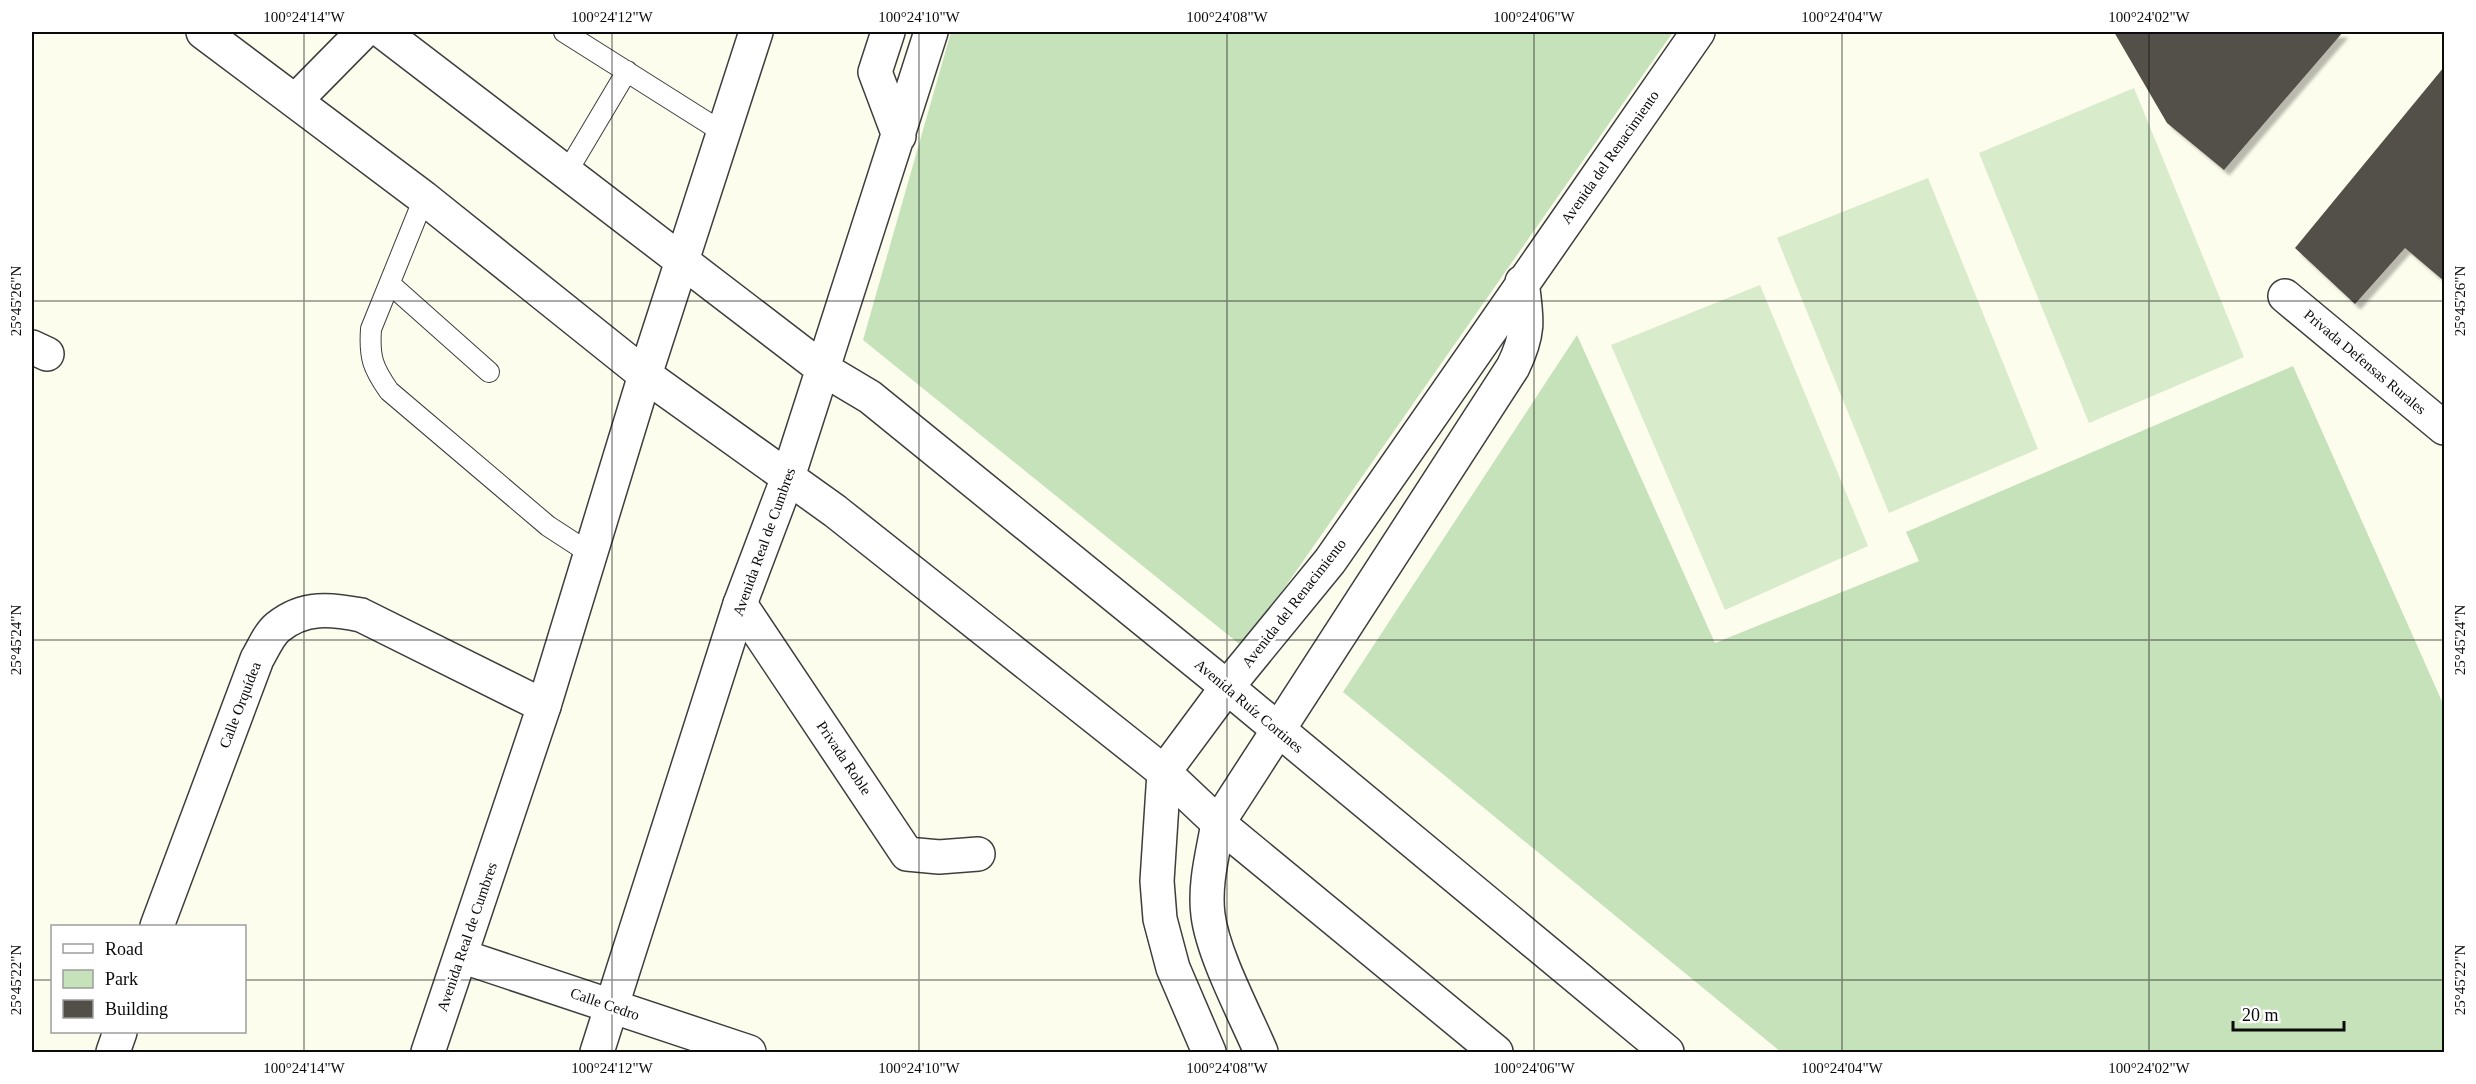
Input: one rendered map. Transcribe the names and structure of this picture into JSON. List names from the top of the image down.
{
  "streets": {
    "street": [
      "Avenida del Renacimiento",
      "Privada Defensas Rurales",
      "Avenida Real de Cumbres",
      "Calle Orquídea",
      "Avenida Ruíz Cortines",
      "Privada Roble",
      "Calle Cedro"
    ]
  },
  "crossings": [
    ["Avenida del Renacimiento", "Avenida Ruíz Cortines"],
    ["Avenida Real de Cumbres", "Calle Orquídea"],
    ["Avenida Real de Cumbres", "Avenida Ruíz Cortines"],
    ["Avenida Real de Cumbres", "Privada Roble"],
    ["Avenida Real de Cumbres", "Calle Cedro"]
  ],
  "legend": ["Road", "Park", "Building"],
  "scale_bar": "20 m",
  "coordinates": [
    "100°24'14\"W",
    "100°24'12\"W",
    "100°24'10\"W",
    "100°24'08\"W",
    "100°24'06\"W",
    "100°24'04\"W",
    "100°24'02\"W",
    "25°45'26\"N",
    "25°45'24\"N",
    "25°45'22\"N"
  ]
}
